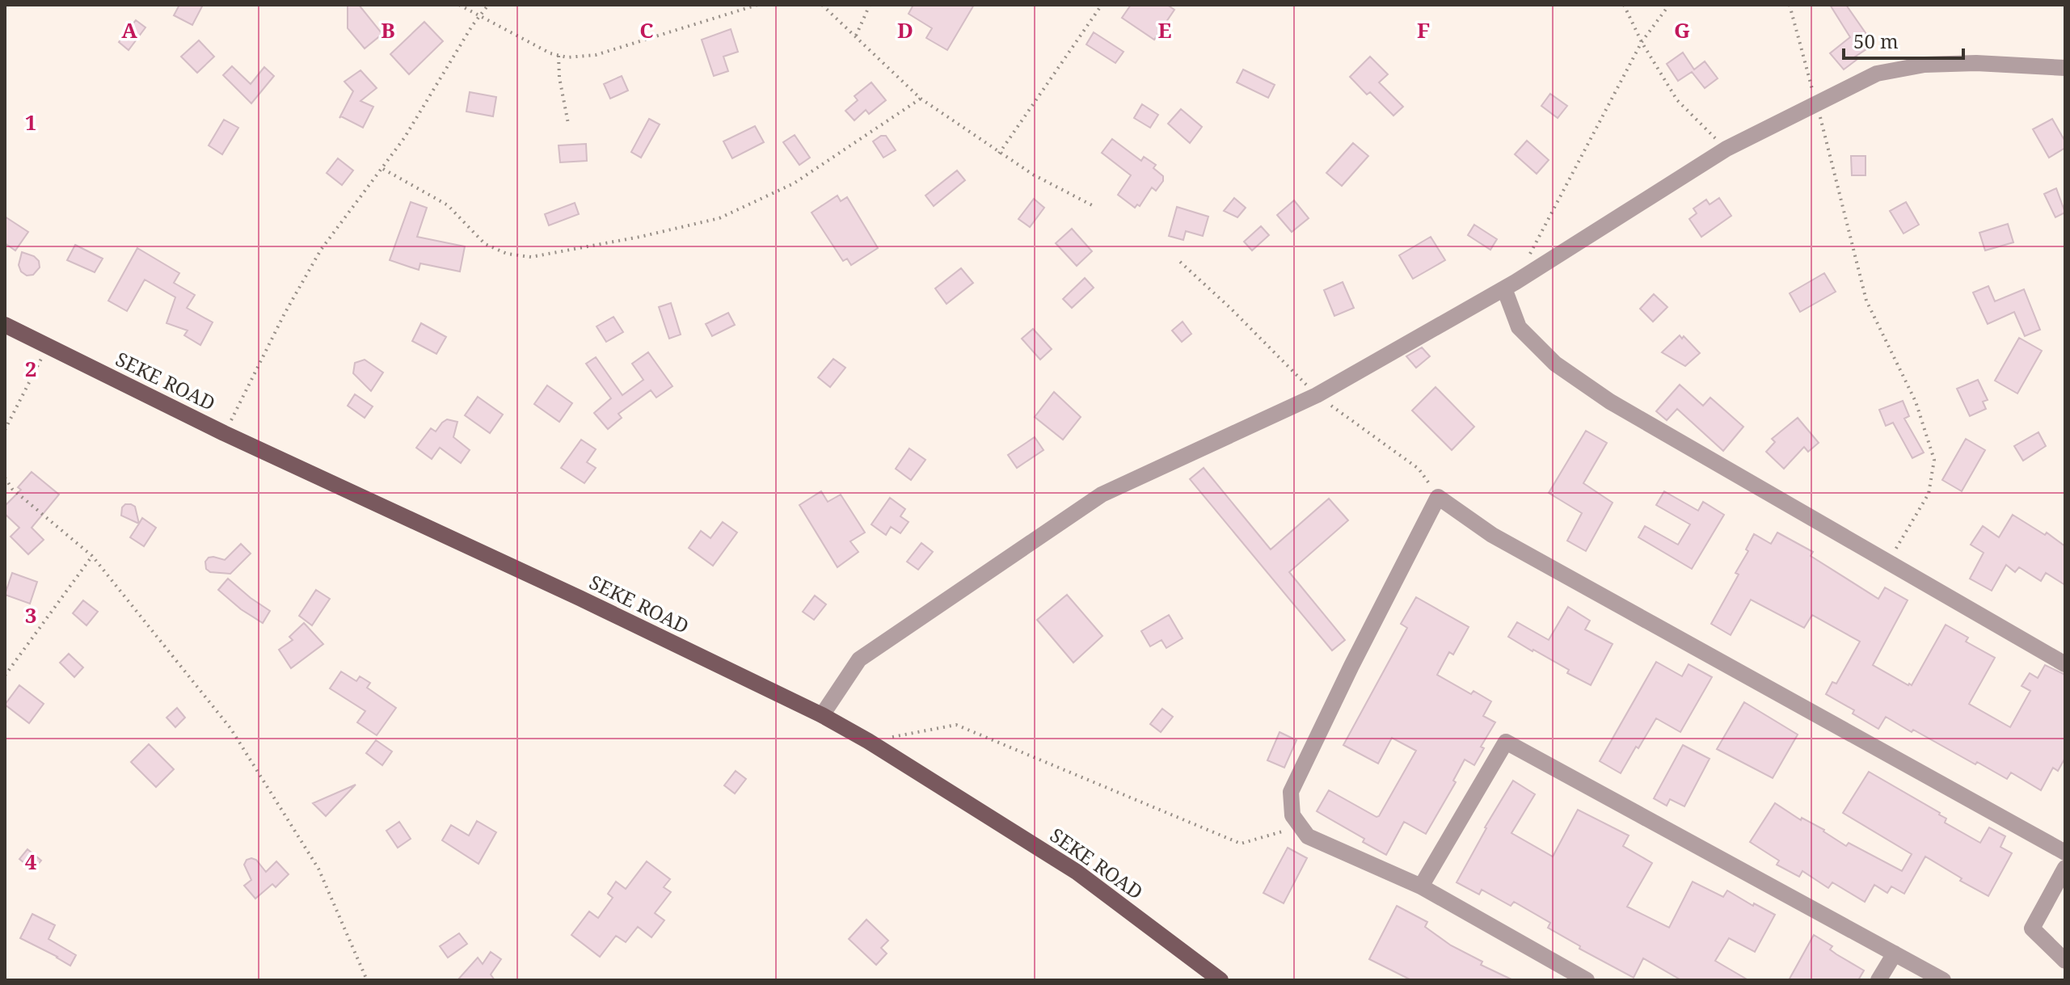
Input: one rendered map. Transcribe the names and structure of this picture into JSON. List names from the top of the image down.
{
  "streets": {
    "main road": ["SEKE ROAD"]
  },
  "scale_bar": "50 m",
  "grid": {
    "columns": [
      "A",
      "B",
      "C",
      "D",
      "E",
      "F",
      "G"
    ],
    "rows": [
      "1",
      "2",
      "3",
      "4"
    ]
  }
}
